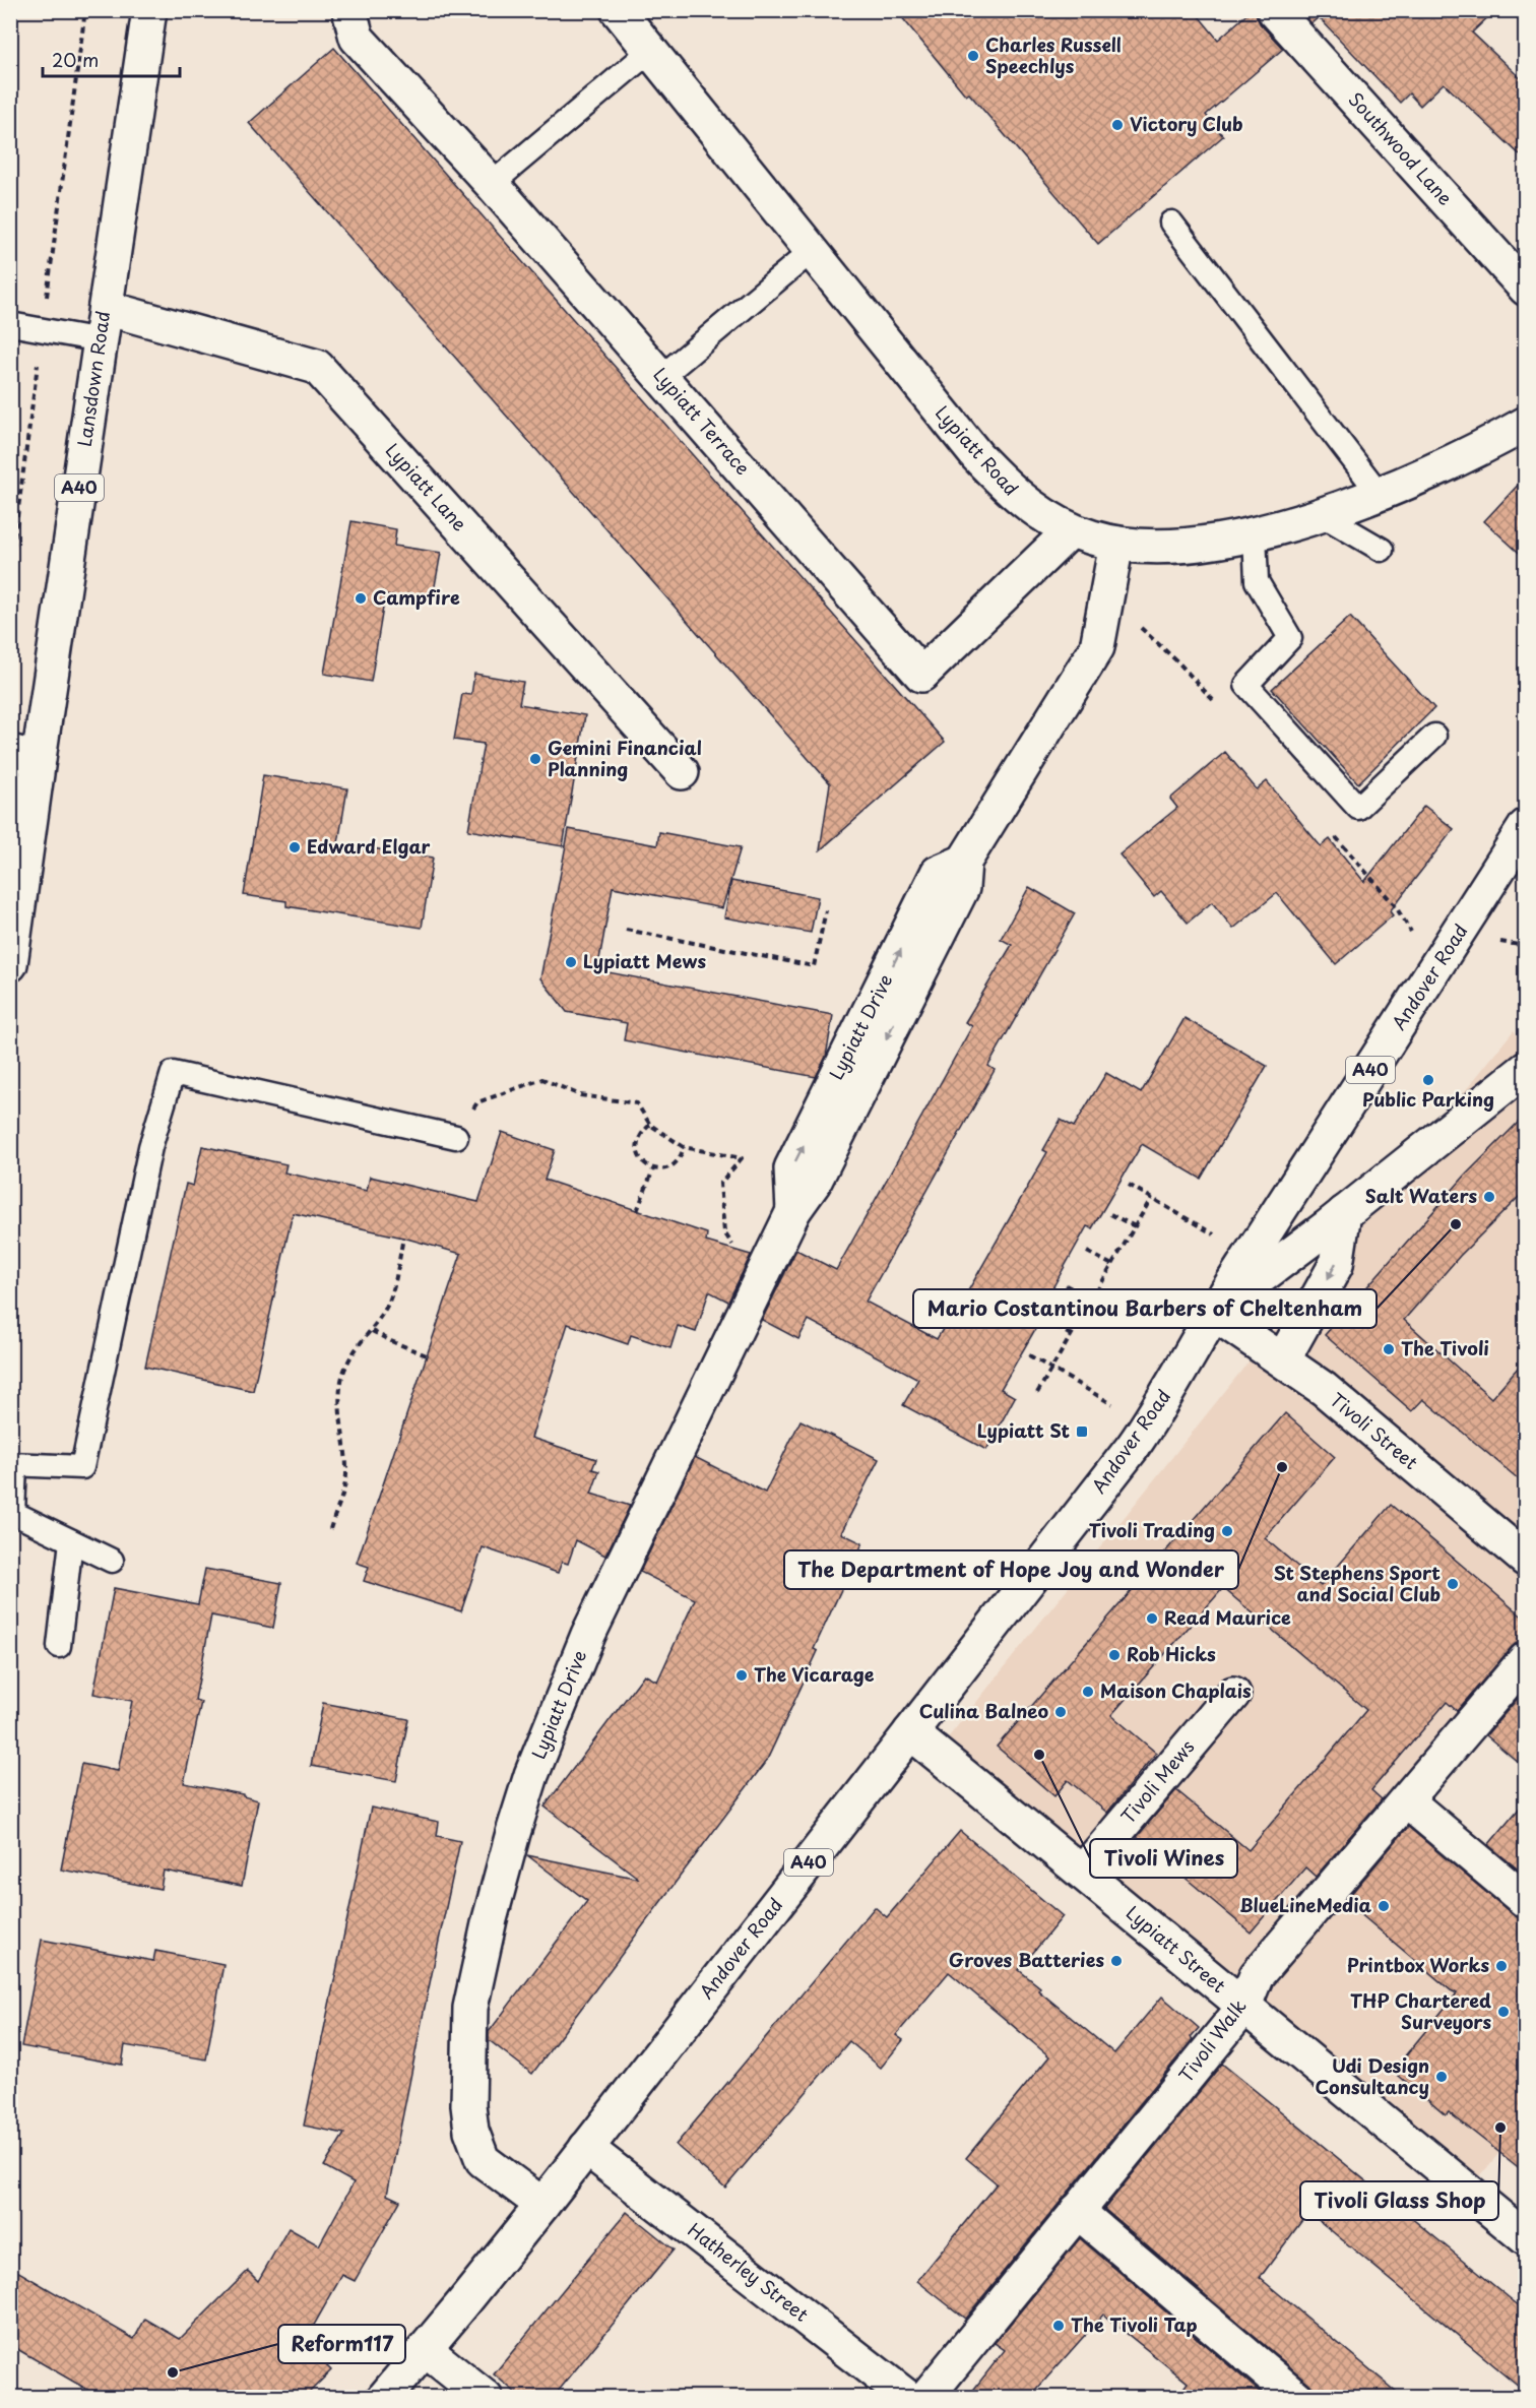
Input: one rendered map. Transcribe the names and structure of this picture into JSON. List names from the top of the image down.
{
  "streets": {
    "main road": [
      "Southwood Lane",
      "Lansdown Road",
      "Lypiatt Terrace",
      "Lypiatt Road",
      "A40",
      "Lypiatt Lane",
      "Andover Road",
      "Lypiatt Drive",
      "Tivoli Street",
      "Tivoli Mews",
      "Lypiatt Street",
      "Tivoli Walk",
      "Hatherley Street"
    ]
  },
  "crossings": [
    ["Lansdown Road", "Lypiatt Lane"],
    ["Lypiatt Terrace", "Lypiatt Road"],
    ["Lypiatt Road", "Lypiatt Drive"],
    ["Andover Road", "Lypiatt Drive"],
    ["Andover Road", "Tivoli Street"],
    ["Andover Road", "Lypiatt Street"],
    ["Andover Road", "Hatherley Street"],
    ["Tivoli Mews", "Lypiatt Street"],
    ["Lypiatt Street", "Tivoli Walk"]
  ],
  "places": {
    "other": [
      "Charles Russell Speechlys",
      "Victory Club",
      "Campfire",
      "Gemini Financial Planning",
      "Edward Elgar",
      "Lypiatt Mews",
      "Public Parking",
      "Salt Waters",
      "Mario Costantinou Barbers of Cheltenham",
      "The Tivoli",
      "The Department of Hope Joy and Wonder",
      "Tivoli Trading",
      "St Stephens Sport and Social Club",
      "Read Maurice",
      "Rob Hicks",
      "The Vicarage",
      "Maison Chaplais",
      "Culina Balneo",
      "Tivoli Wines",
      "BlueLineMedia",
      "Groves Batteries",
      "Printbox Works",
      "THP Chartered Surveyors",
      "Udi Design Consultancy",
      "Tivoli Glass Shop",
      "The Tivoli Tap",
      "Reform117"
    ],
    "transit": ["Lypiatt St"]
  },
  "scale_bar": "20 m"
}
